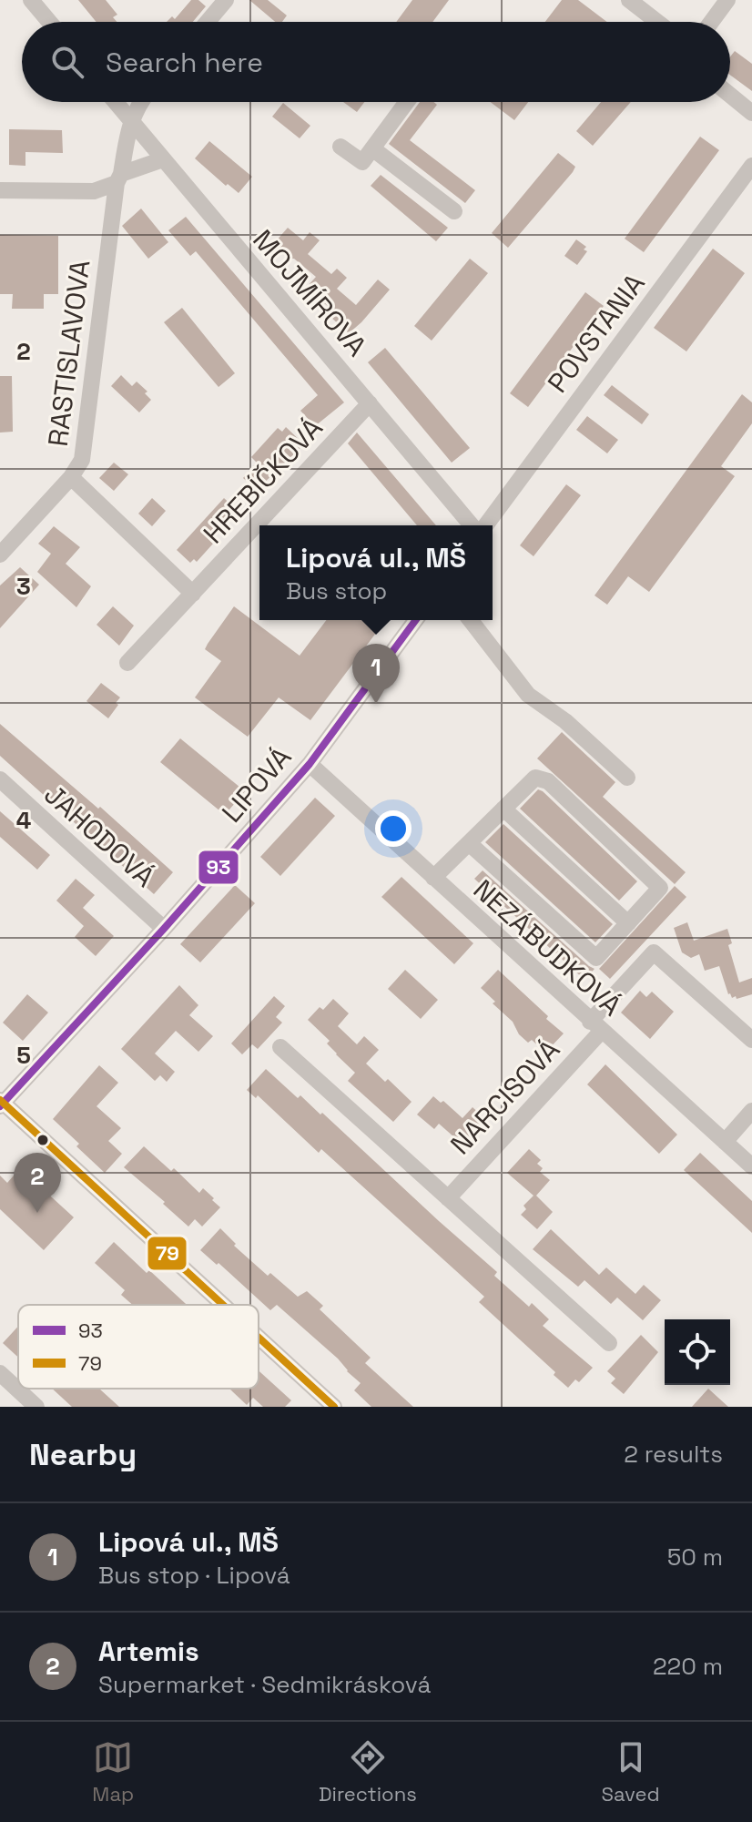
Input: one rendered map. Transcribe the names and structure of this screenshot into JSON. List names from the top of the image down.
{
  "streets": {
    "street": [
      "MOJMÍROVA",
      "POVSTANIA",
      "RASTISLAVOVA",
      "HREBÍČKOVÁ",
      "LIPOVÁ",
      "JAHODOVÁ",
      "NEZÁBUDKOVÁ",
      "NARCISOVÁ"
    ]
  },
  "crossings": [
    ["MOJMÍROVA", "RASTISLAVOVA"],
    ["MOJMÍROVA", "HREBÍČKOVÁ"],
    ["LIPOVÁ", "JAHODOVÁ"],
    ["LIPOVÁ", "NEZÁBUDKOVÁ"],
    ["NEZÁBUDKOVÁ", "NARCISOVÁ"]
  ],
  "lines": ["transit line 93", "transit line 79"],
  "legend": ["93", "79"],
  "page": {
    "search": "Search here",
    "popup": ["Lipová ul., MŠ", "Bus stop"],
    "pins": ["1", "2"],
    "heading": ["Nearby", "2 results"],
    "list": [
      {
        "mark": "1",
        "name": "Lipová ul., MŠ",
        "note": "Bus stop · Lipová",
        "value": "50 m"
      },
      {
        "mark": "2",
        "name": "Artemis",
        "note": "Supermarket · Sedmikrásková",
        "value": "220 m"
      }
    ],
    "nav": ["Map", "Directions", "Saved"]
  },
  "grid": {
    "rows": [
      "2",
      "3",
      "4",
      "5"
    ]
  }
}
